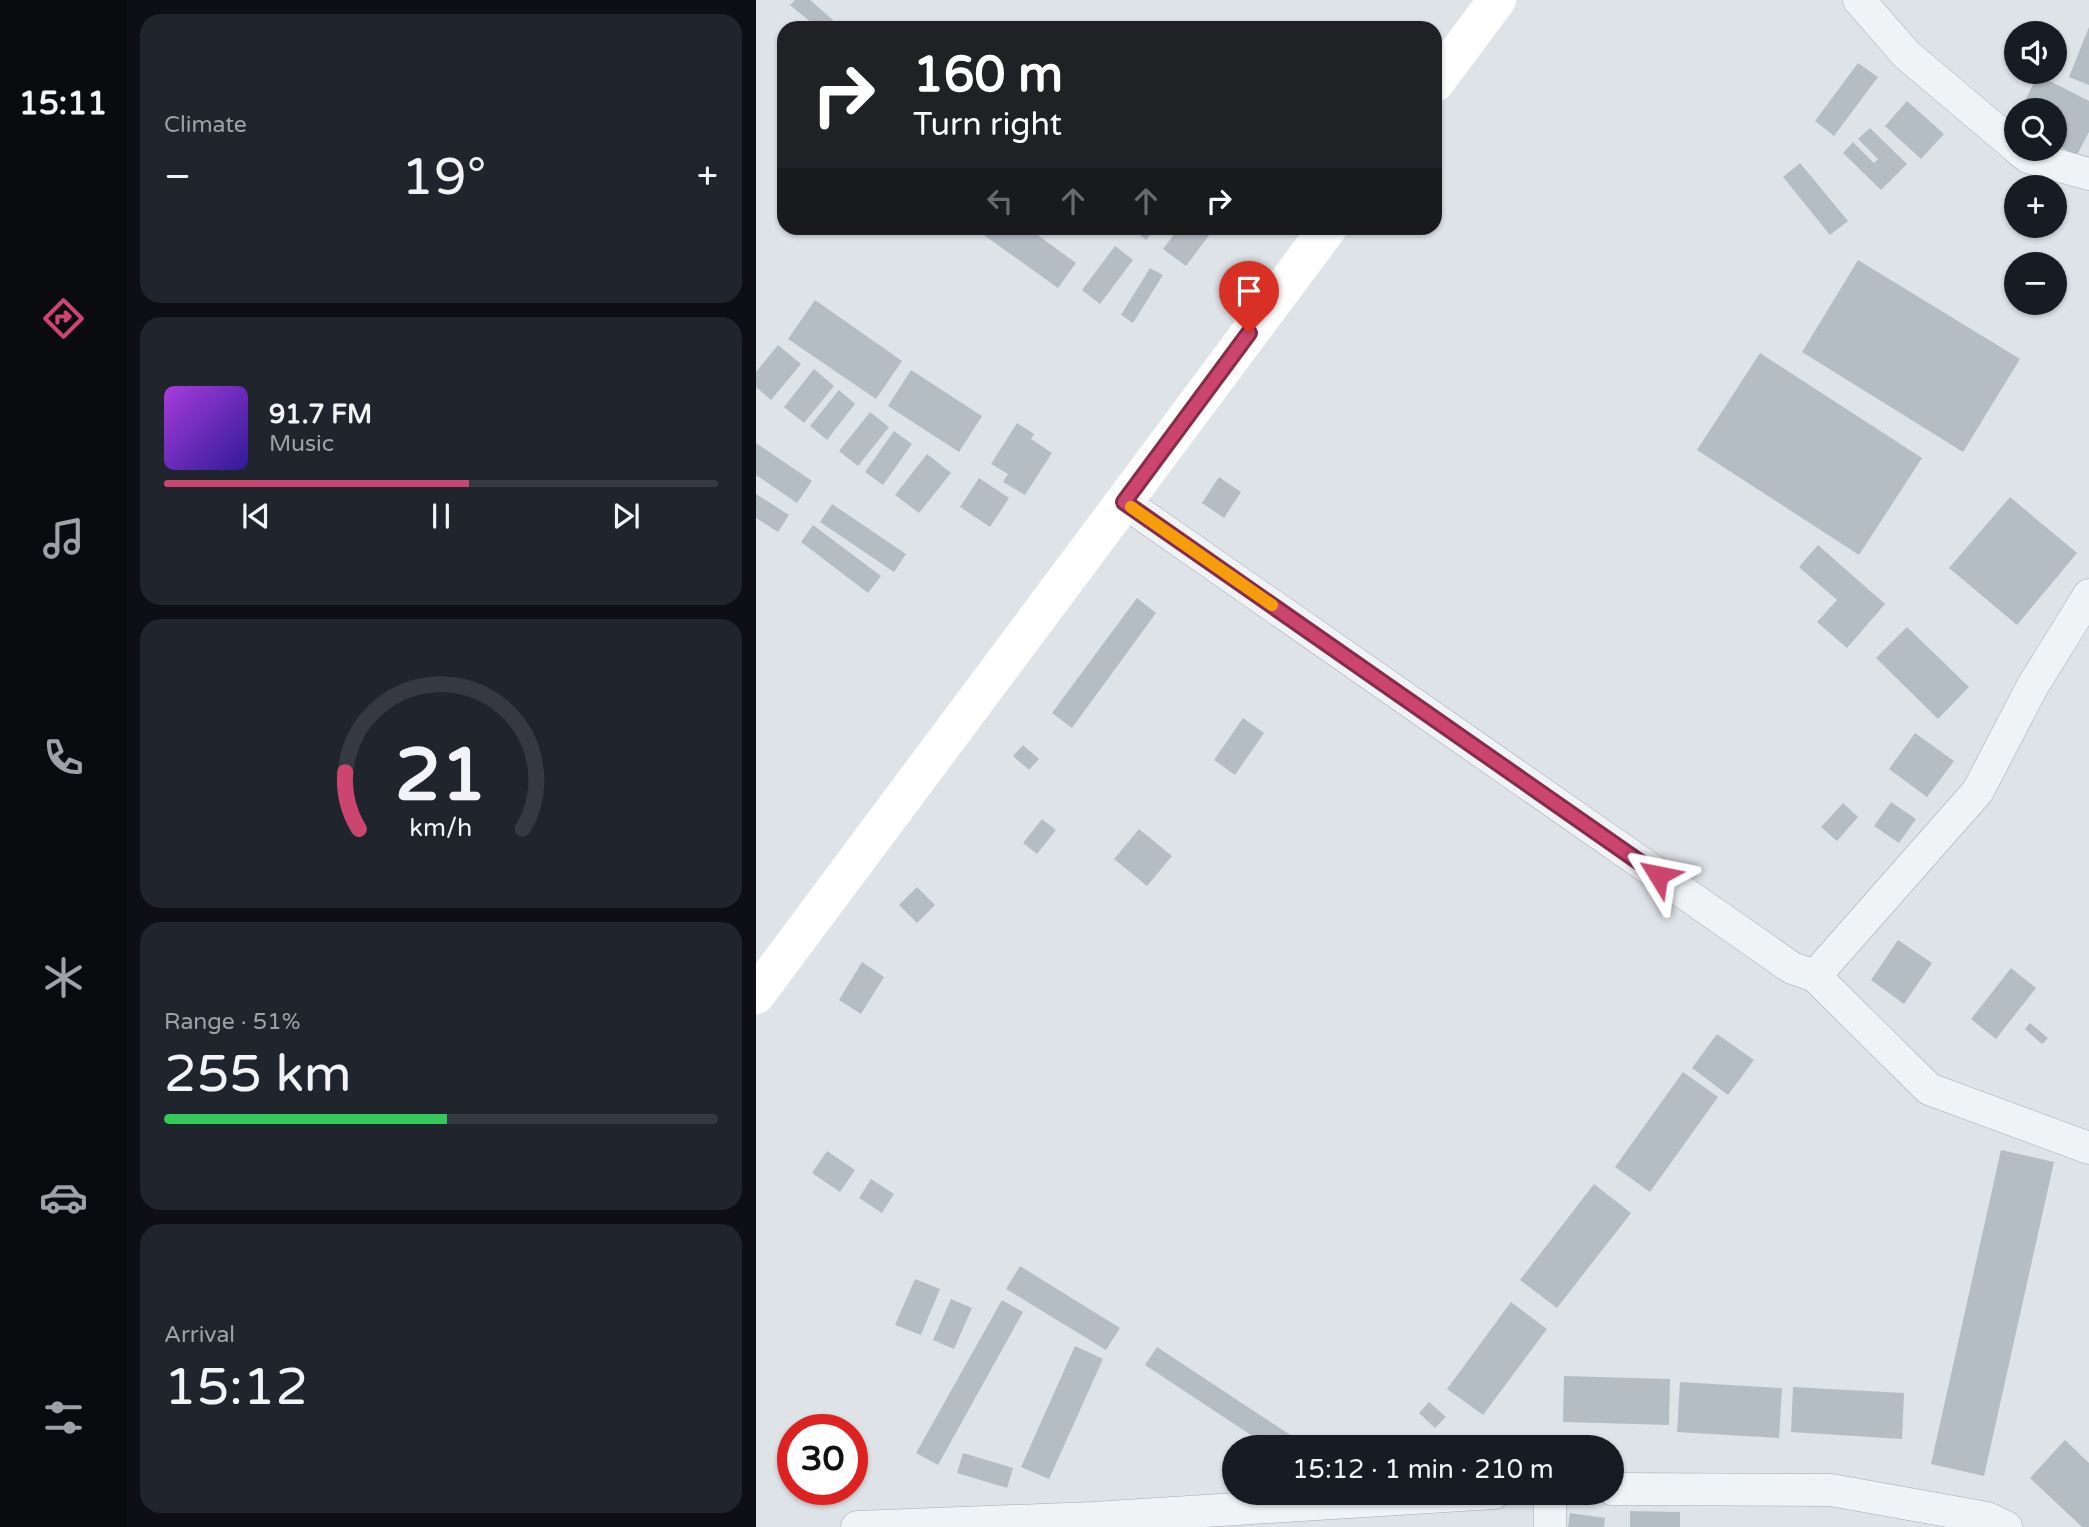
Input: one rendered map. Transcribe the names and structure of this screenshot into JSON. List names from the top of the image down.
{
  "page": {
    "tabs": "15:11",
    "tile": [
      "Climate",
      ["Range · 51%", "255 km"],
      ["Arrival", "15:12"]
    ],
    "map_buttons": ["+", "−"],
    "turn": ["160 m", "Turn right"],
    "heat": ["−", "19°", "+"],
    "song": ["91.7 FM", "Music"],
    "limit": "30",
    "trip": "15:12 · 1 min · 210 m",
    "gauge": ["21", "km/h"]
  }
}
